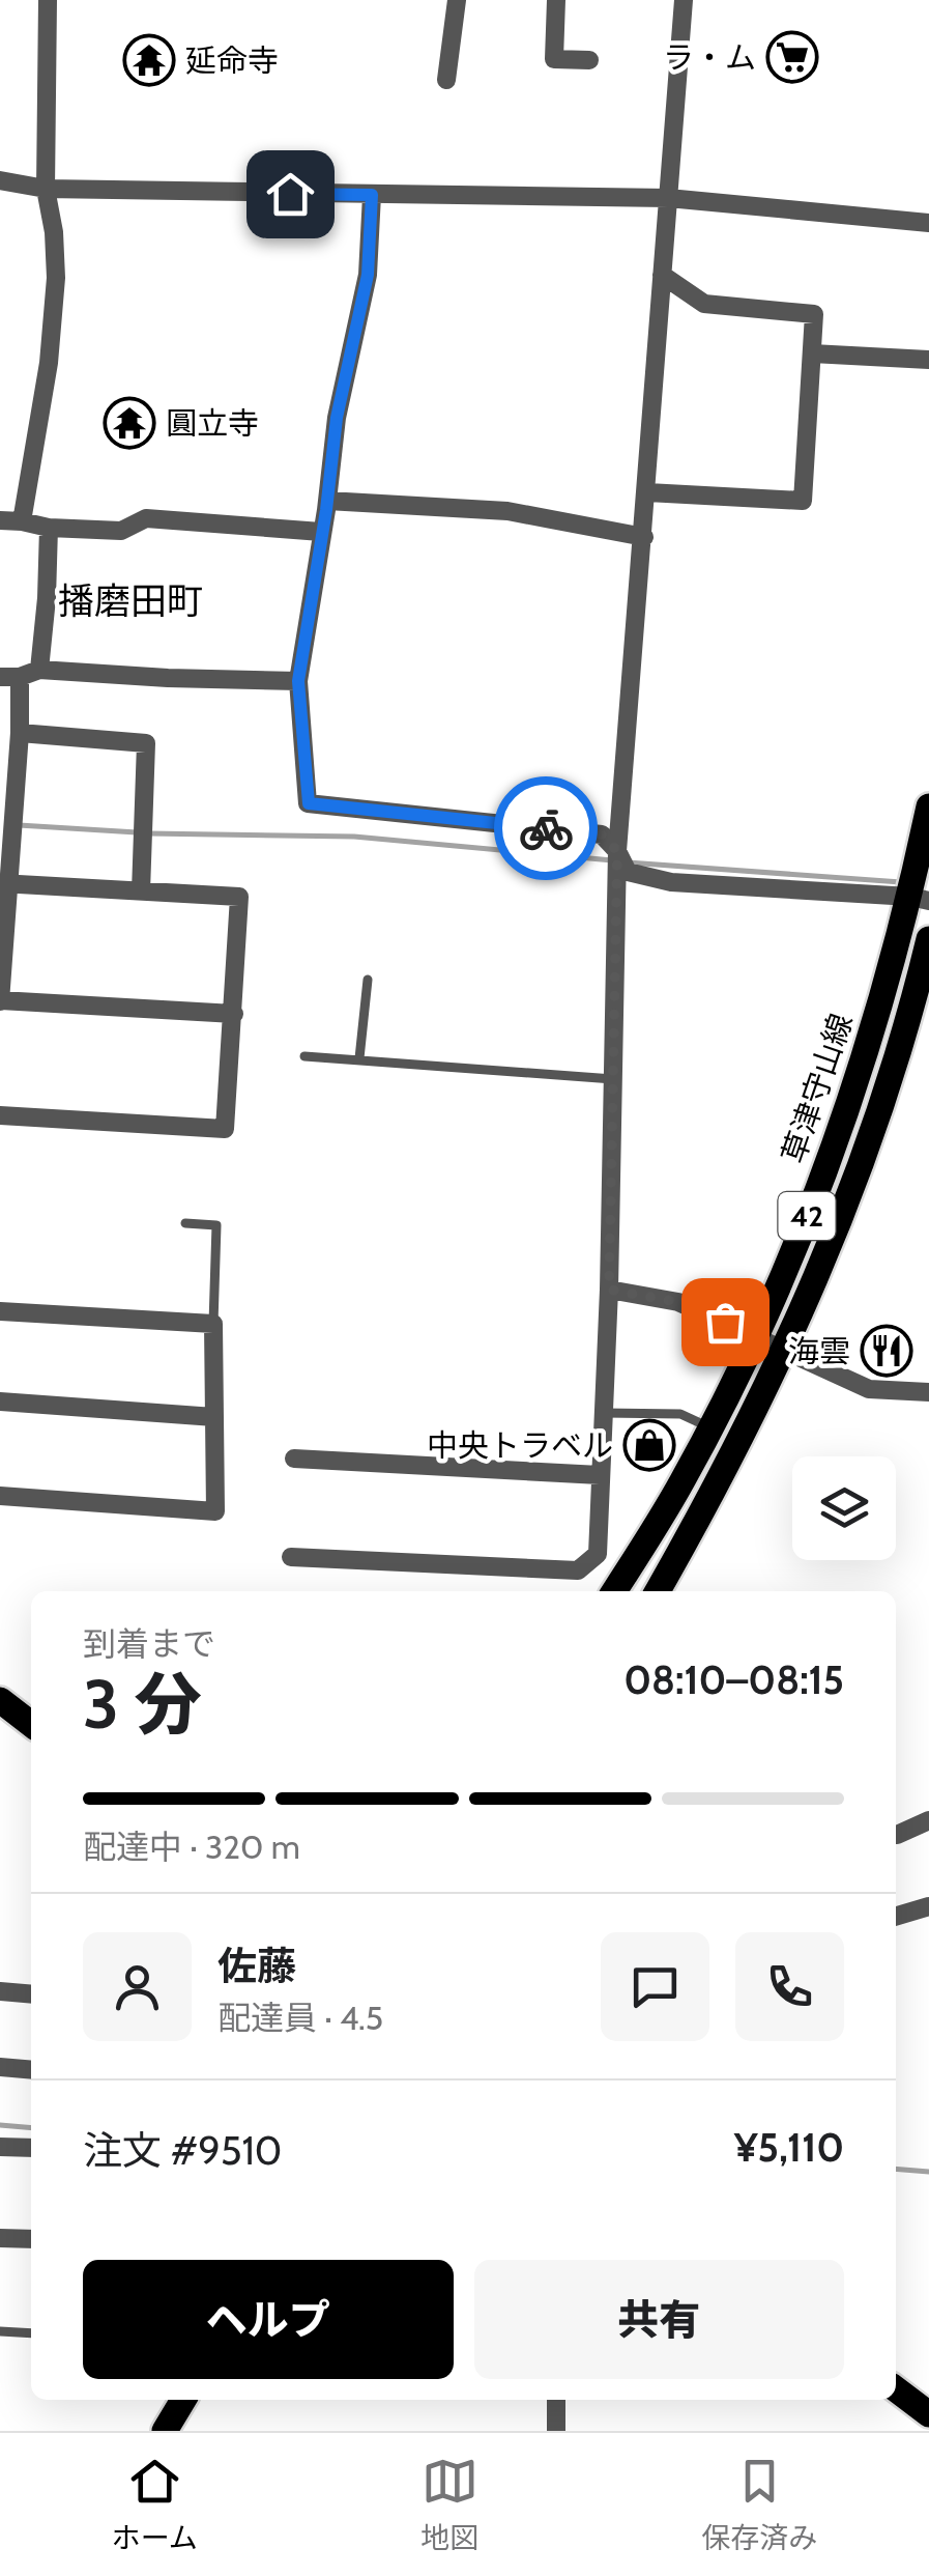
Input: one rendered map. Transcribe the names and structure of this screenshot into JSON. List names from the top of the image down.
{
  "streets": {
    "main road": ["草津守山線", "42"]
  },
  "districts": ["播磨田町"],
  "places": {
    "supermarket": ["ラ・ム"],
    "temple": ["延命寺", "圓立寺"],
    "restaurant": ["海雲"],
    "shop": ["中央トラベル"]
  },
  "page": {
    "heading": ["3 分", "到着まで", "08:10–08:15"],
    "panel": [
      "佐藤",
      "配達員 · 4.5",
      "注文 #9510",
      "¥5,110"
    ],
    "bar": "配達中 · 320 m",
    "buttons": ["ヘルプ", "共有"],
    "tabs": ["ホーム", "地図", "保存済み"]
  }
}
